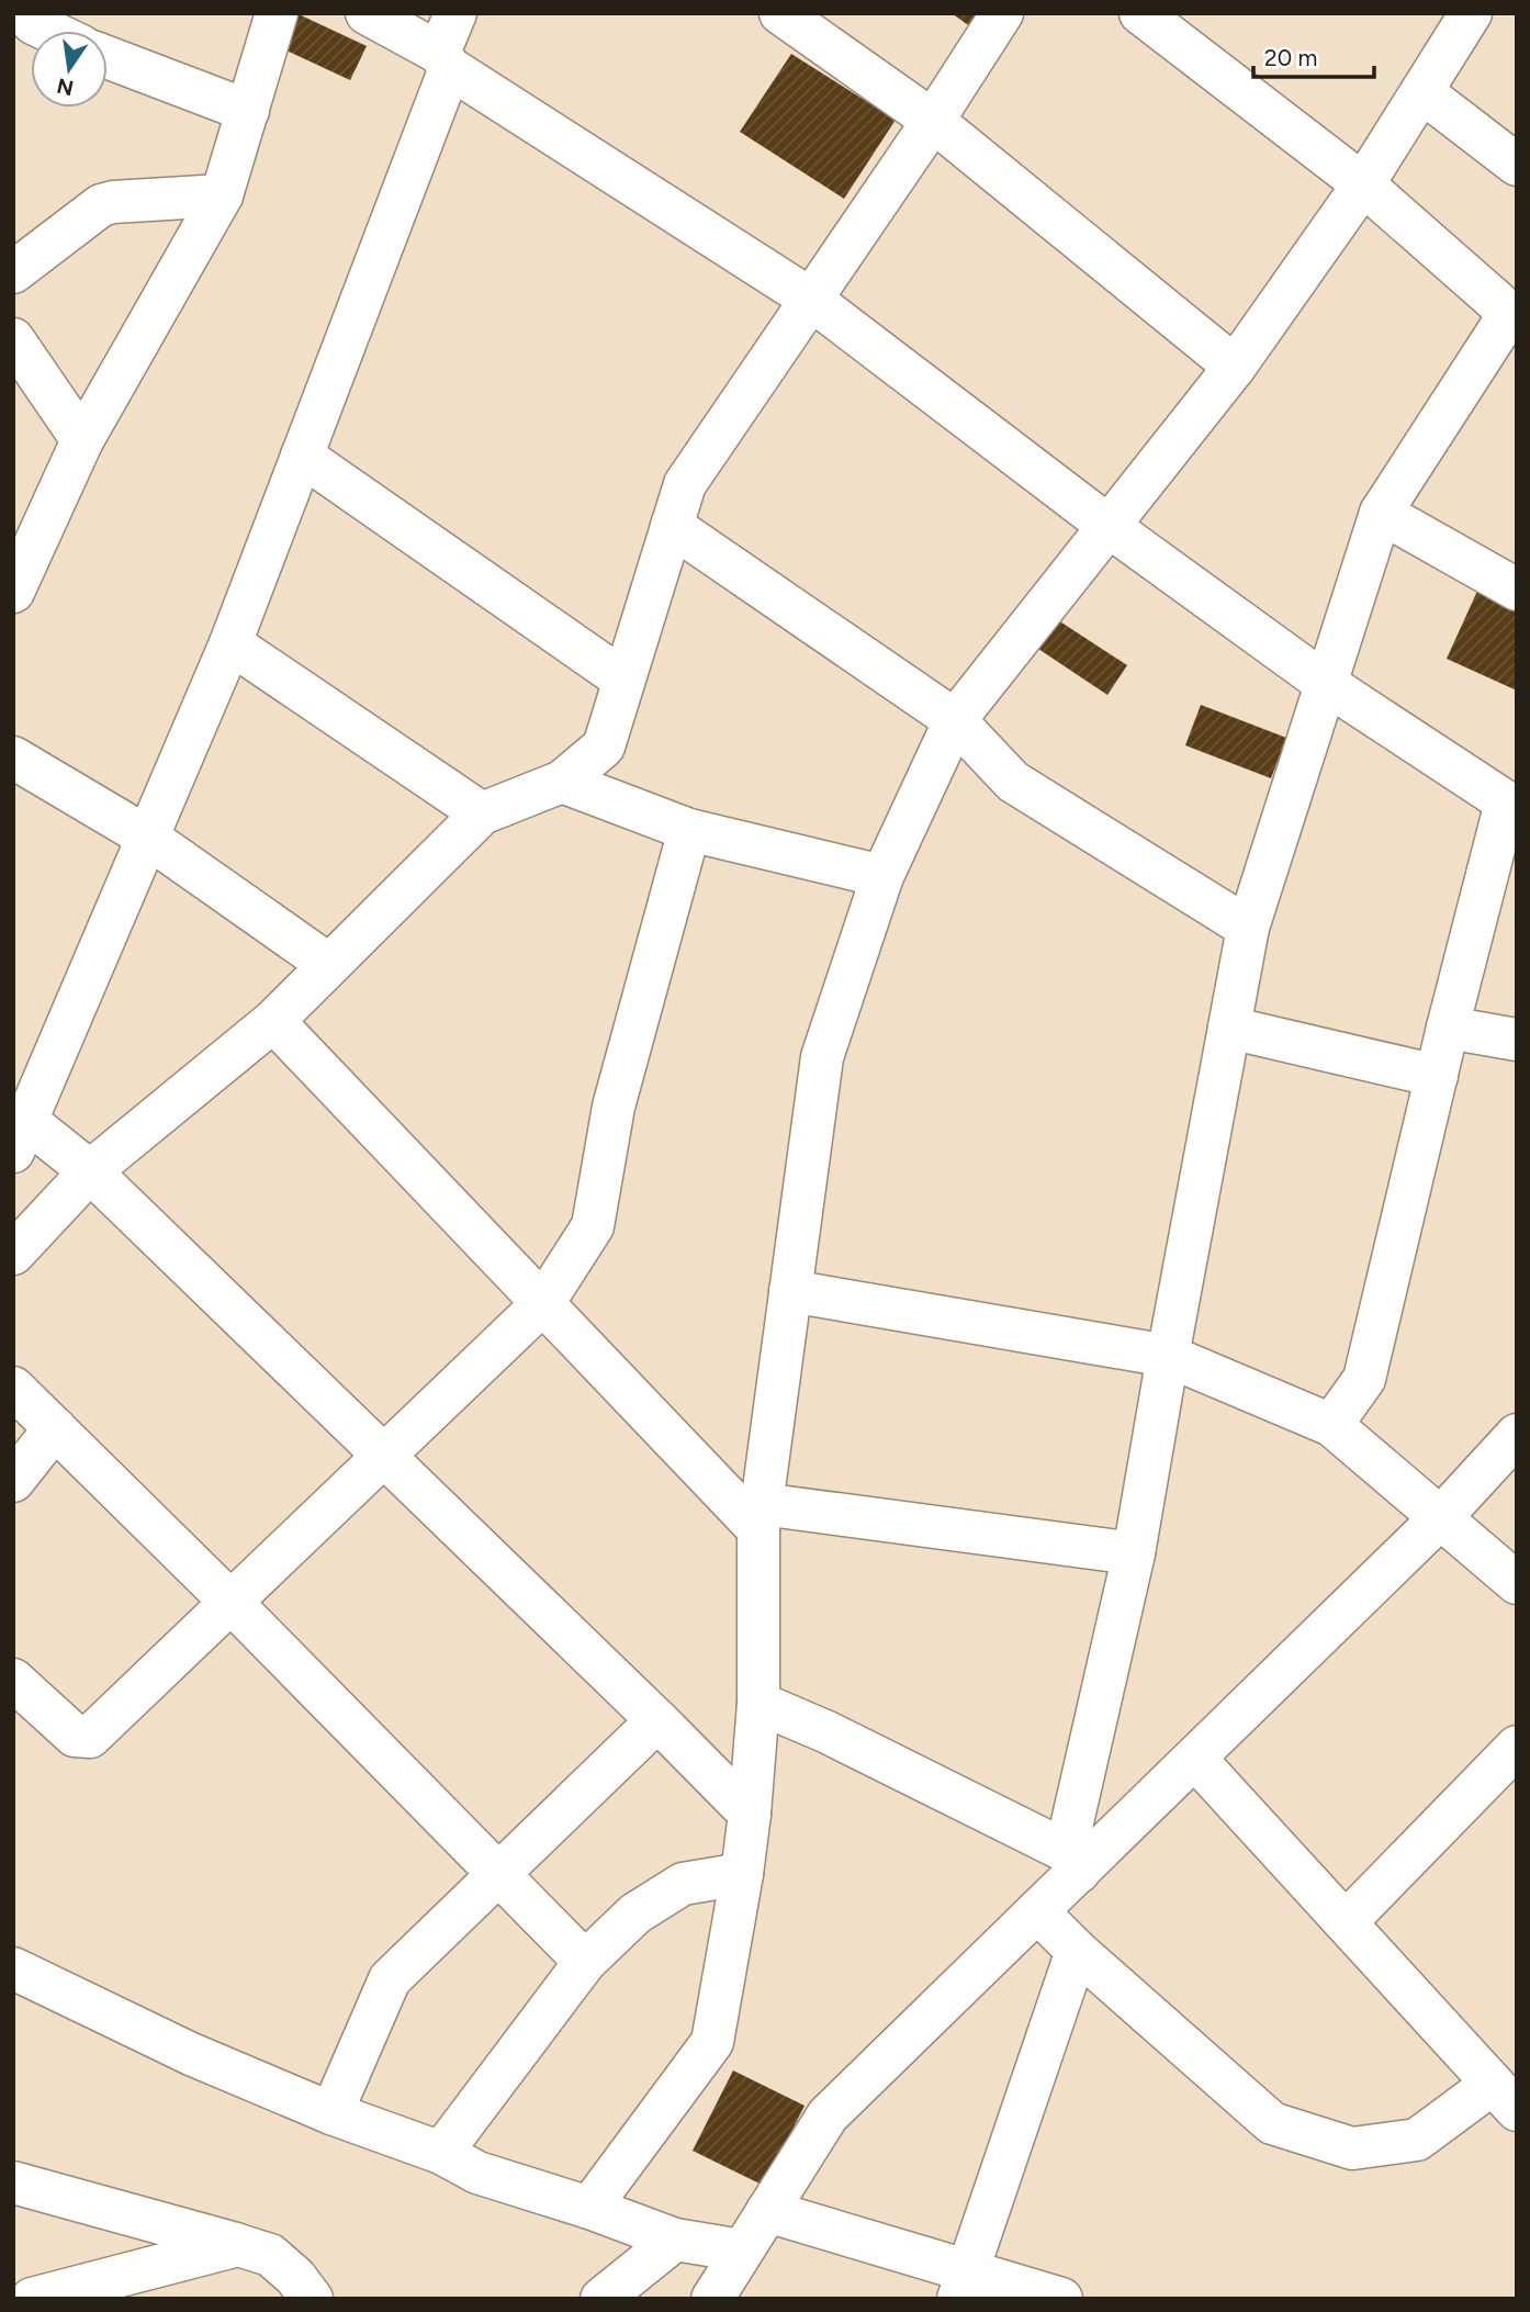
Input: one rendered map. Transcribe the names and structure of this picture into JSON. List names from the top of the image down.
{
  "scale_bar": "20 m",
  "north": "bottom"
}
